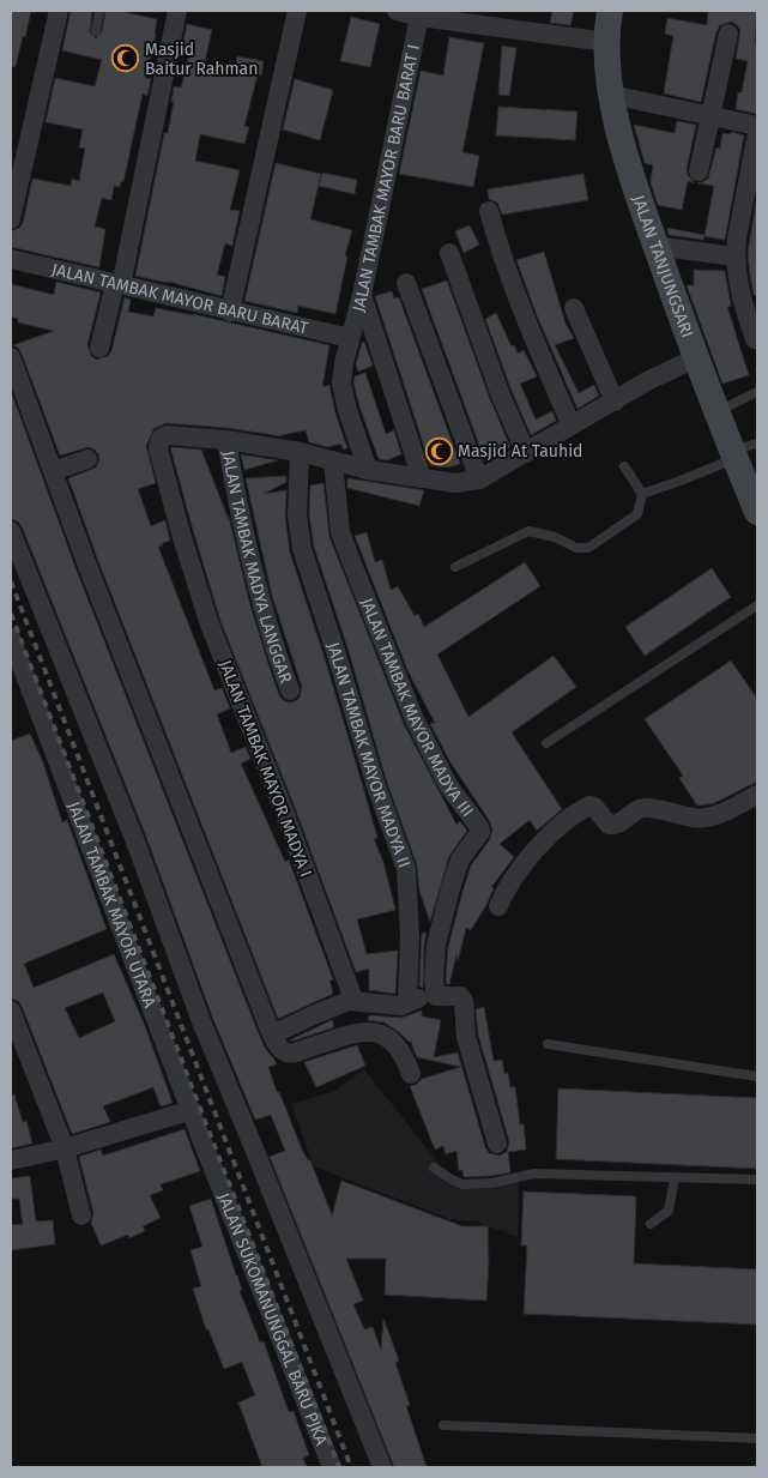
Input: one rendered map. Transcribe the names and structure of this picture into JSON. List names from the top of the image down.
{
  "streets": {
    "main road": ["JALAN TANJUNGSARI"],
    "street": [
      "JALAN TAMBAK MAYOR BARU BARAT I",
      "JALAN TAMBAK MAYOR BARU BARAT",
      "JALAN TAMBAK MADYA LANGGAR",
      "JALAN TAMBAK MAYOR MADYA III",
      "JALAN TAMBAK MAYOR MADYA II",
      "JALAN TAMBAK MAYOR MADYA I",
      "JALAN TAMBAK MAYOR UTARA",
      "JALAN SUKOMANUNGGAL BARU PJKA"
    ]
  },
  "crossings": [
    ["JALAN TAMBAK MAYOR BARU BARAT I", "JALAN TAMBAK MAYOR BARU BARAT"],
    ["JALAN TAMBAK MADYA LANGGAR", "JALAN TAMBAK MAYOR MADYA I"],
    ["JALAN TAMBAK MAYOR UTARA", "JALAN SUKOMANUNGGAL BARU PJKA"]
  ],
  "places": {
    "mosque": ["Masjid Baitur Rahman", "Masjid At Tauhid"]
  }
}
